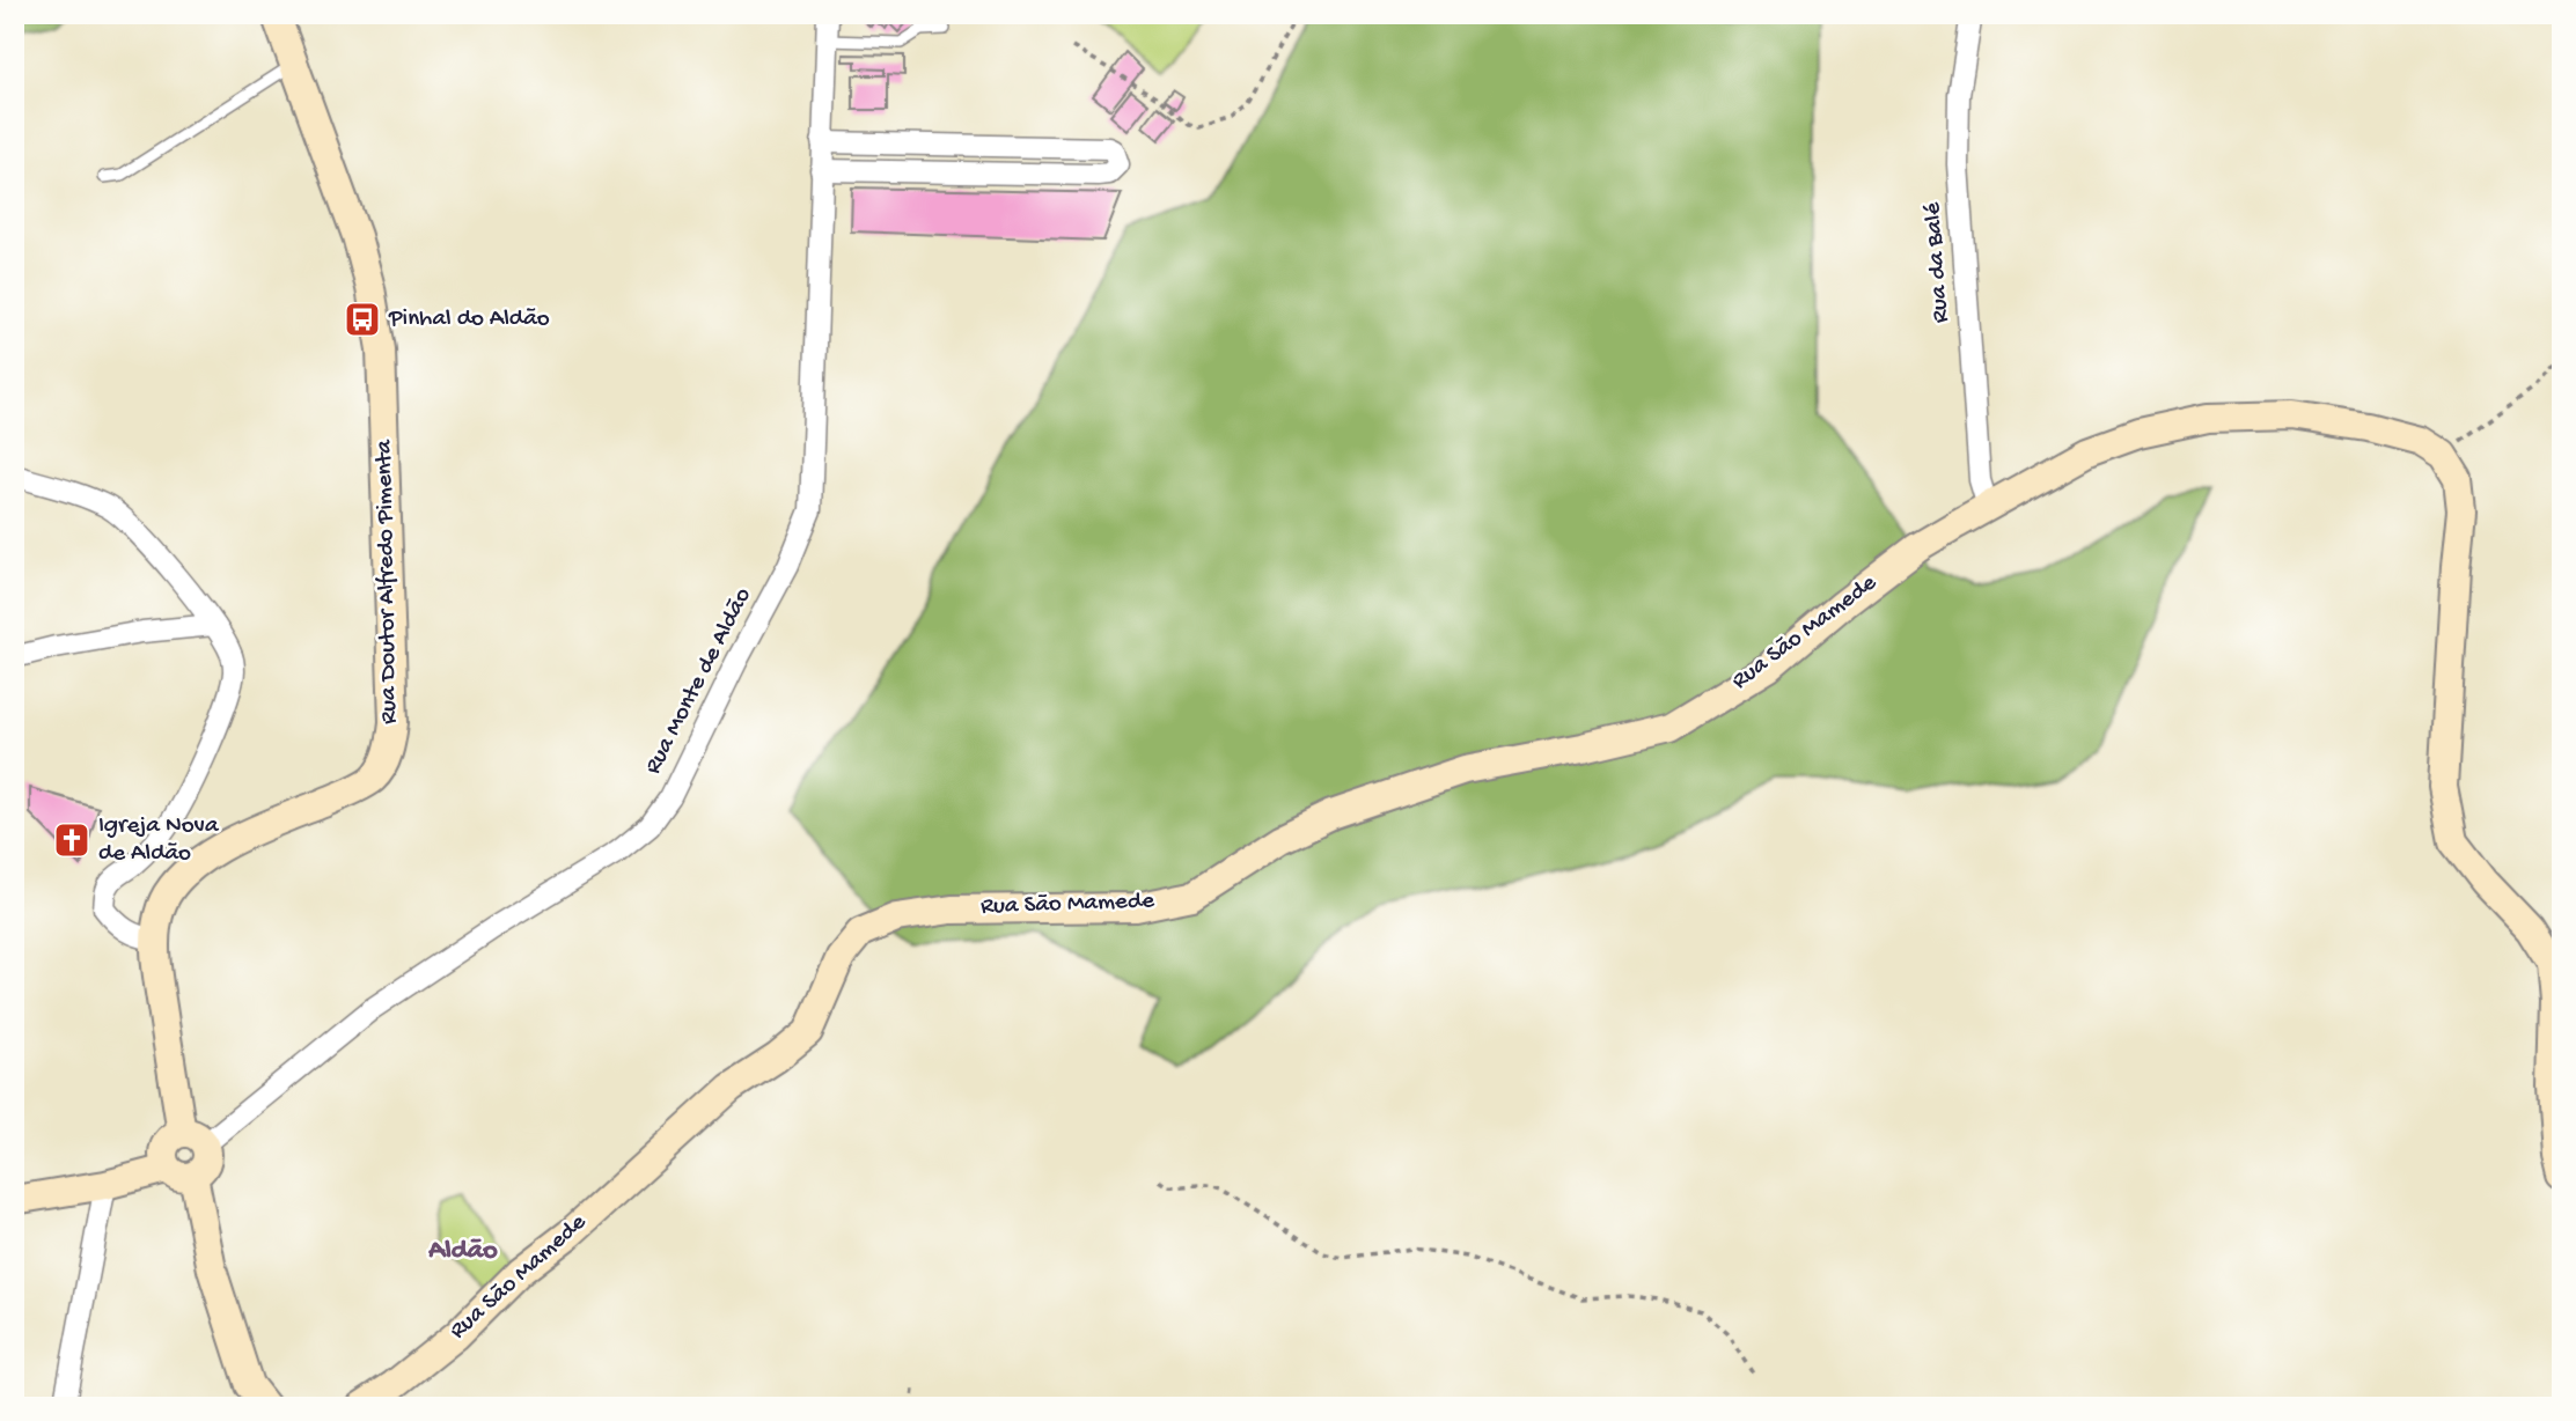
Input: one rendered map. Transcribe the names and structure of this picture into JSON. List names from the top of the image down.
{
  "streets": {
    "street": [
      "Rua da Balé",
      "Rua Doutor Alfredo Pimenta",
      "Rua São Mamede",
      "Rua Monte de Aldão"
    ]
  },
  "crossings": [
    ["Rua da Balé", "Rua São Mamede"],
    ["Rua Doutor Alfredo Pimenta", "Rua Monte de Aldão"]
  ],
  "districts": ["Aldão"],
  "places": {
    "bus stop": ["Pinhal do Aldão"],
    "church": ["Igreja Nova de Aldão"]
  }
}
